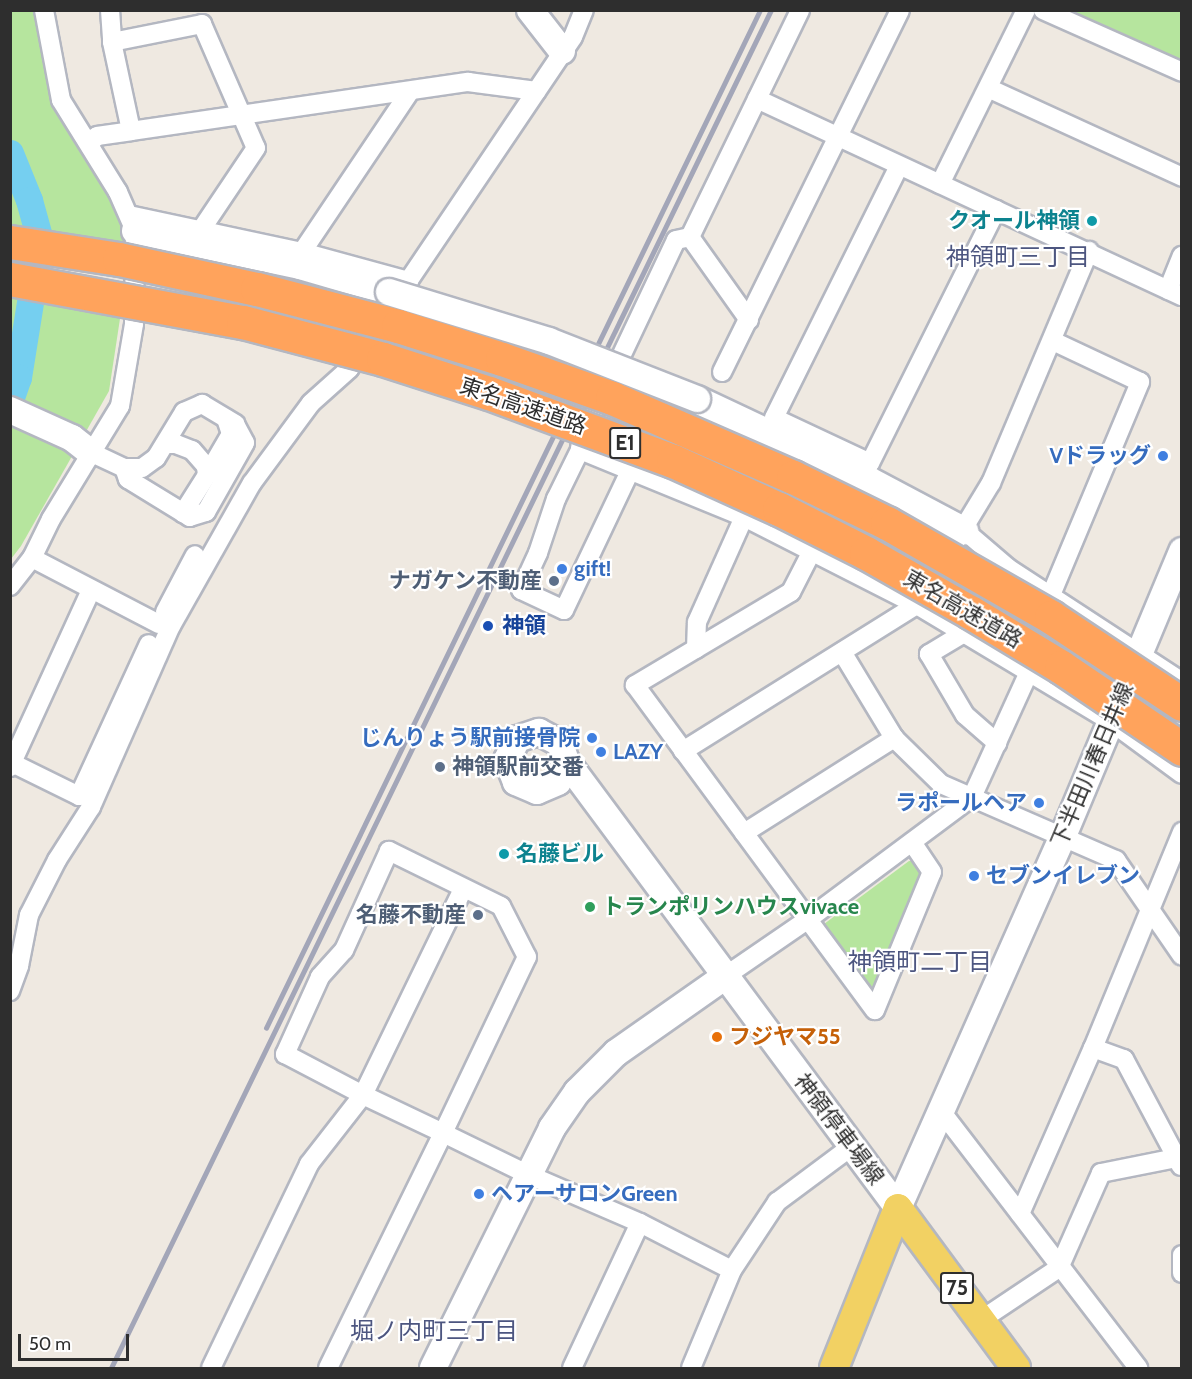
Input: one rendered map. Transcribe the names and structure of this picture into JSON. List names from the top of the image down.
{
  "streets": {
    "highway": ["東名高速道路", "E1"],
    "main road": ["75"],
    "street": ["下半田川春日井線", "神領停車場線"]
  },
  "crossings": [
    ["下半田川春日井線", "神領停車場線"],
    ["下半田川春日井線", "75"],
    ["神領停車場線", "75"]
  ],
  "districts": ["神領町三丁目", "神領町二丁目", "堀ノ内町三丁目"],
  "places": [
    "クオール神領",
    "Vドラッグ",
    "gift!",
    "ナガケン不動産",
    "神領",
    "じんりょう駅前接骨院",
    "LAZY",
    "神領駅前交番",
    "ラポールヘア",
    "名藤ビル",
    "セブンイレブン",
    "トランポリンハウスvivace",
    "名藤不動産",
    "フジヤマ55",
    "ヘアーサロンGreen"
  ],
  "scale_bar": "50 m"
}
